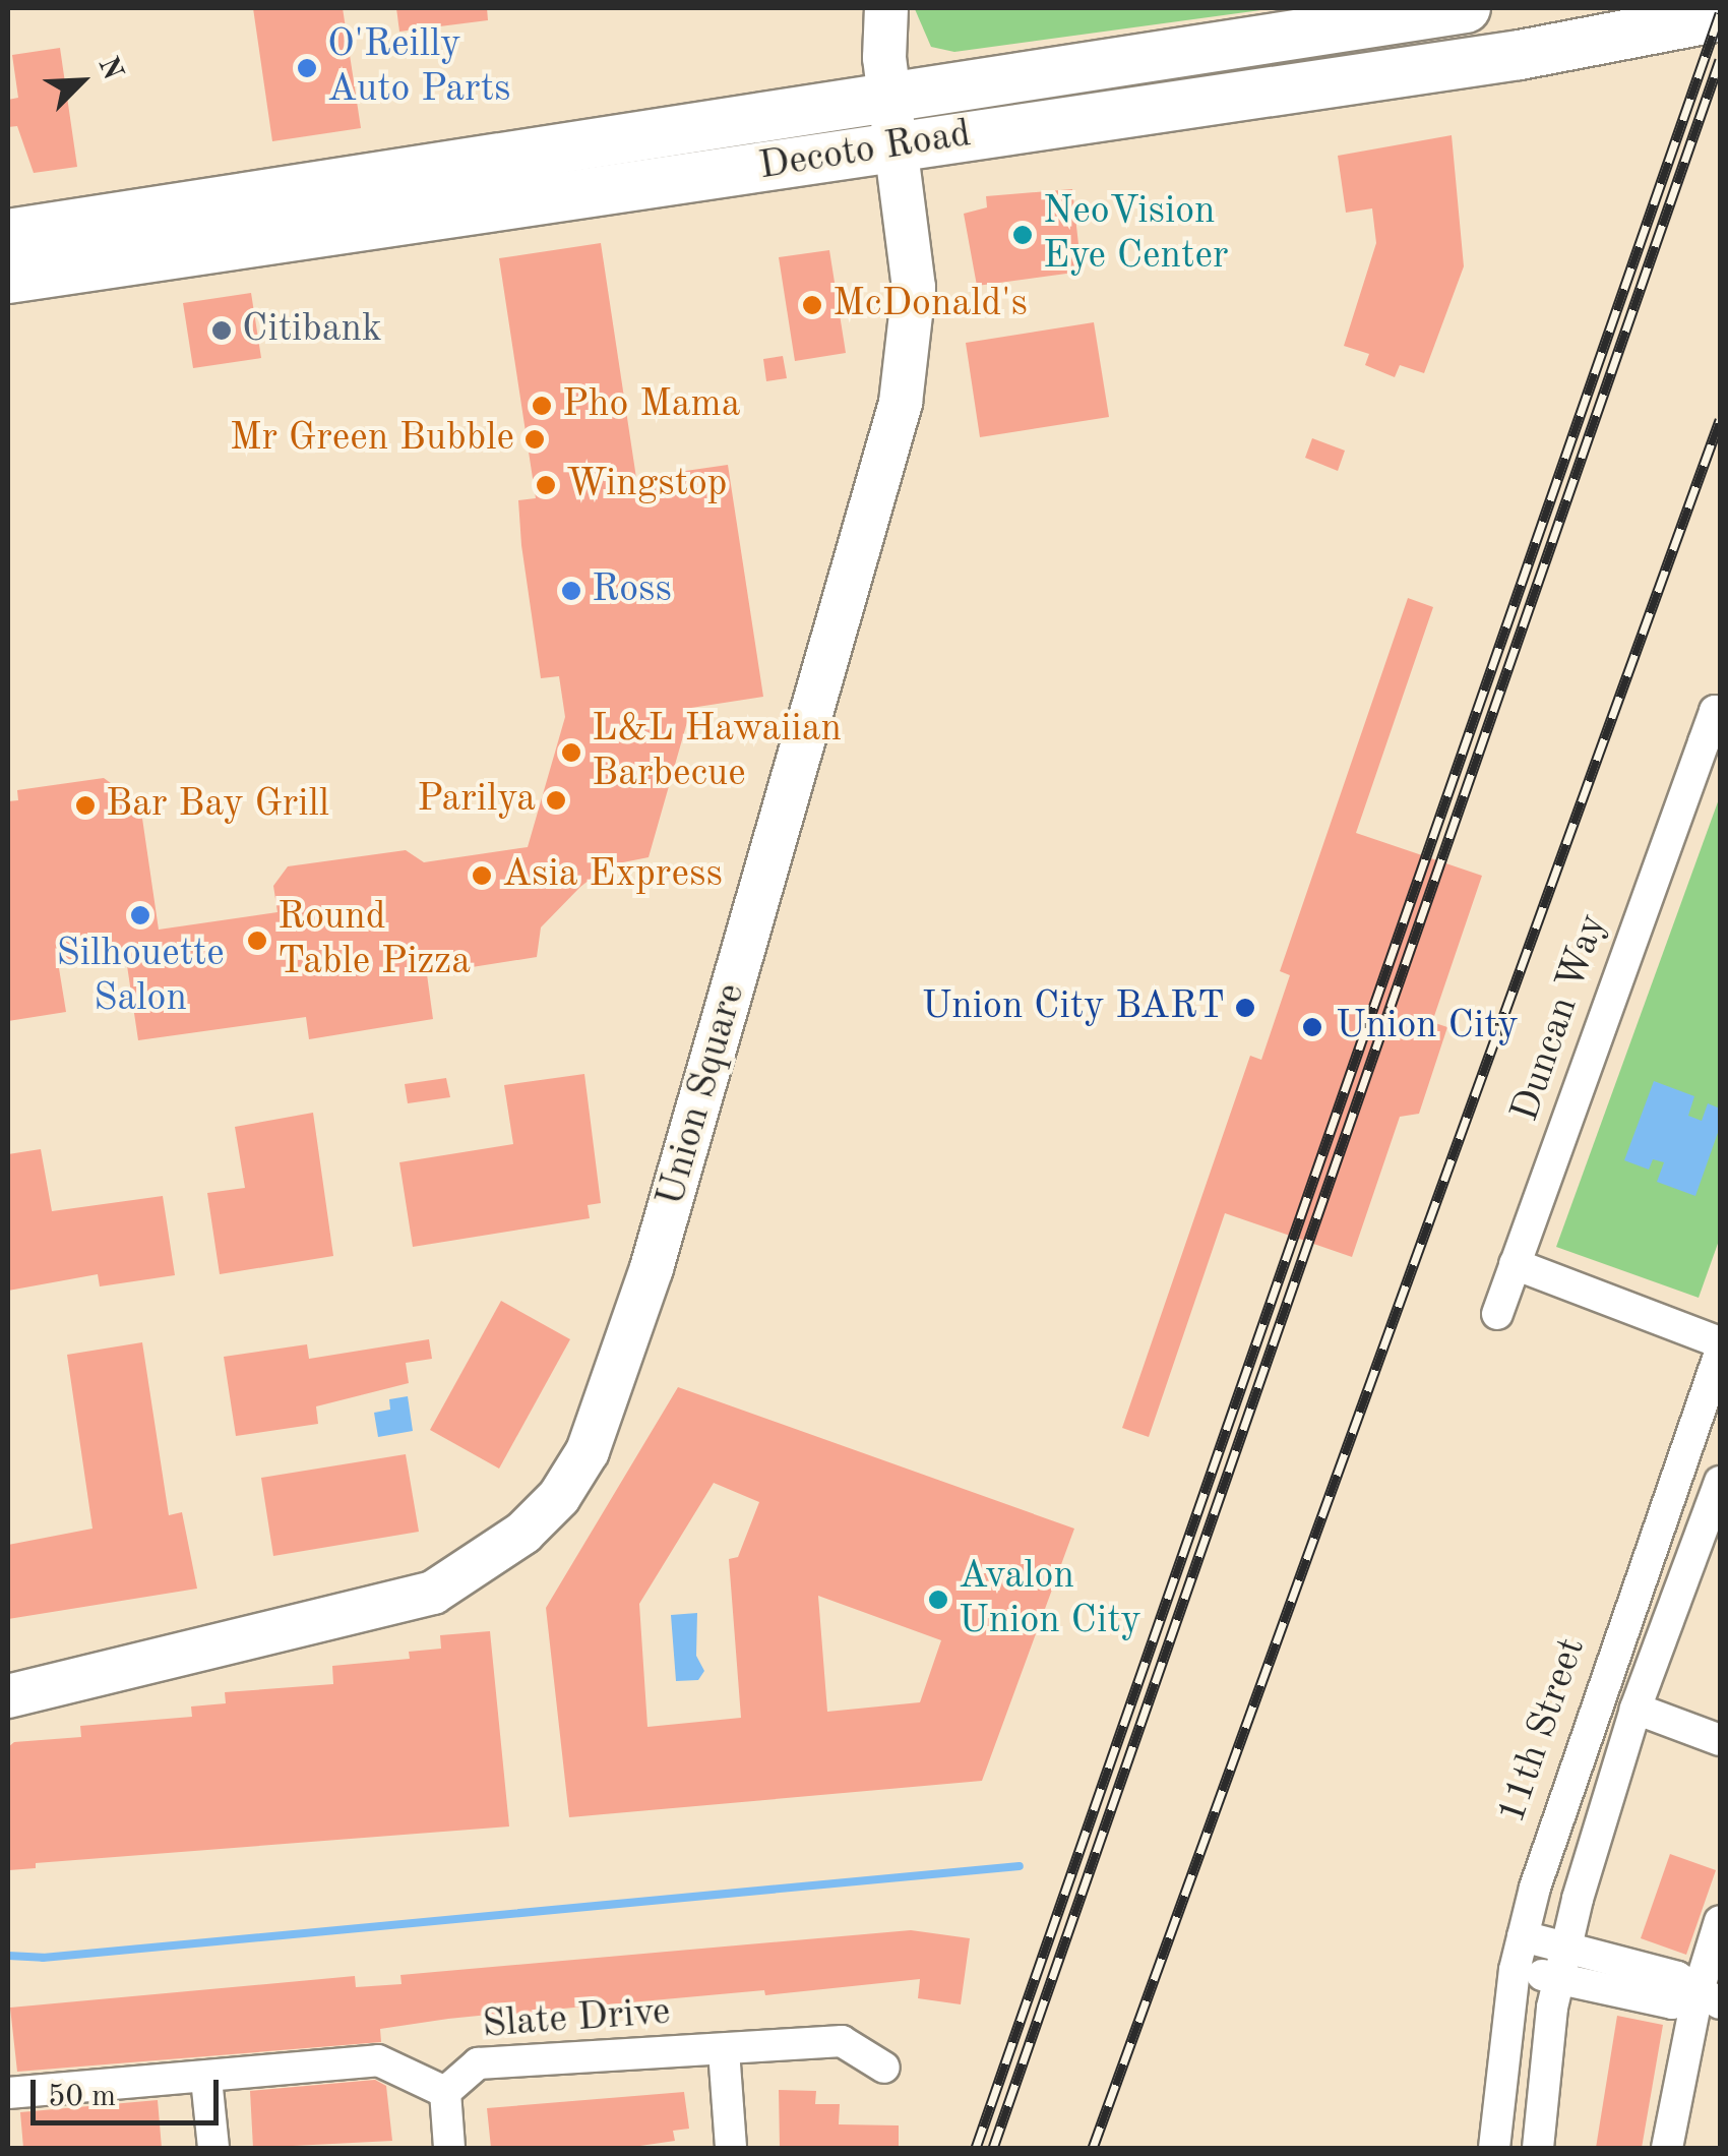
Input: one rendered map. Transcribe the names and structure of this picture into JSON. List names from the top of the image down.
{
  "streets": {
    "main road": ["Decoto Road"],
    "street": [
      "Duncan Way",
      "Union Square",
      "11th Street",
      "Slate Drive"
    ]
  },
  "crossings": [
    ["Decoto Road", "Union Square"]
  ],
  "places": [
    "O'Reilly Auto Parts",
    "NeoVision Eye Center",
    "McDonald's",
    "Citibank",
    "Pho Mama",
    "Mr Green Bubble",
    "Wingstop",
    "Ross",
    "L&L Hawaiian Barbecue",
    "Parilya",
    "Bar Bay Grill",
    "Asia Express",
    "Silhouette Salon",
    "Round Table Pizza",
    "Union City BART",
    "Union City",
    "Avalon Union City"
  ],
  "scale_bar": "50 m",
  "north": "top right"
}
